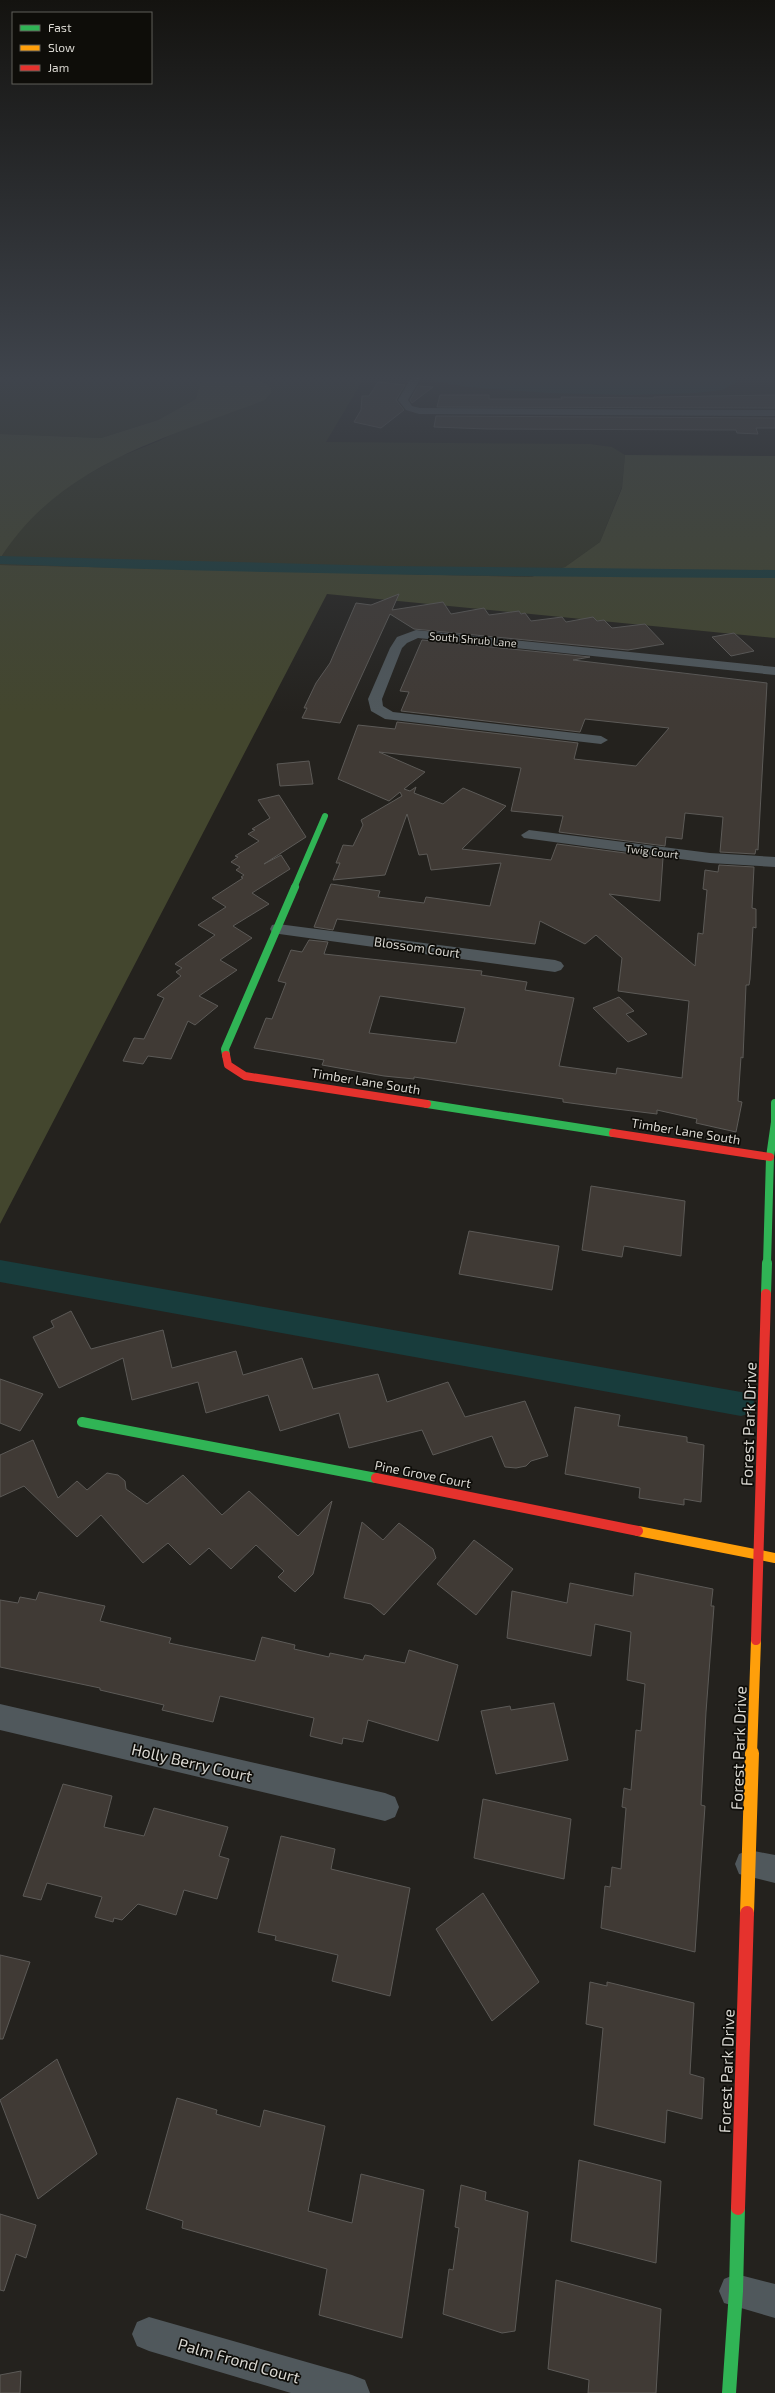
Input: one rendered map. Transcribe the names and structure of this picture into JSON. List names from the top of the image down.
{
  "streets": {
    "street": [
      "South Shrub Lane",
      "Twig Court",
      "Blossom Court",
      "Timber Lane South",
      "Forest Park Drive",
      "Pine Grove Court",
      "Holly Berry Court",
      "Palm Frond Court"
    ]
  },
  "crossings": [
    ["Blossom Court", "Timber Lane South"],
    ["Timber Lane South", "Forest Park Drive"],
    ["Forest Park Drive", "Pine Grove Court"]
  ],
  "legend": ["Fast", "Slow", "Jam"]
}
